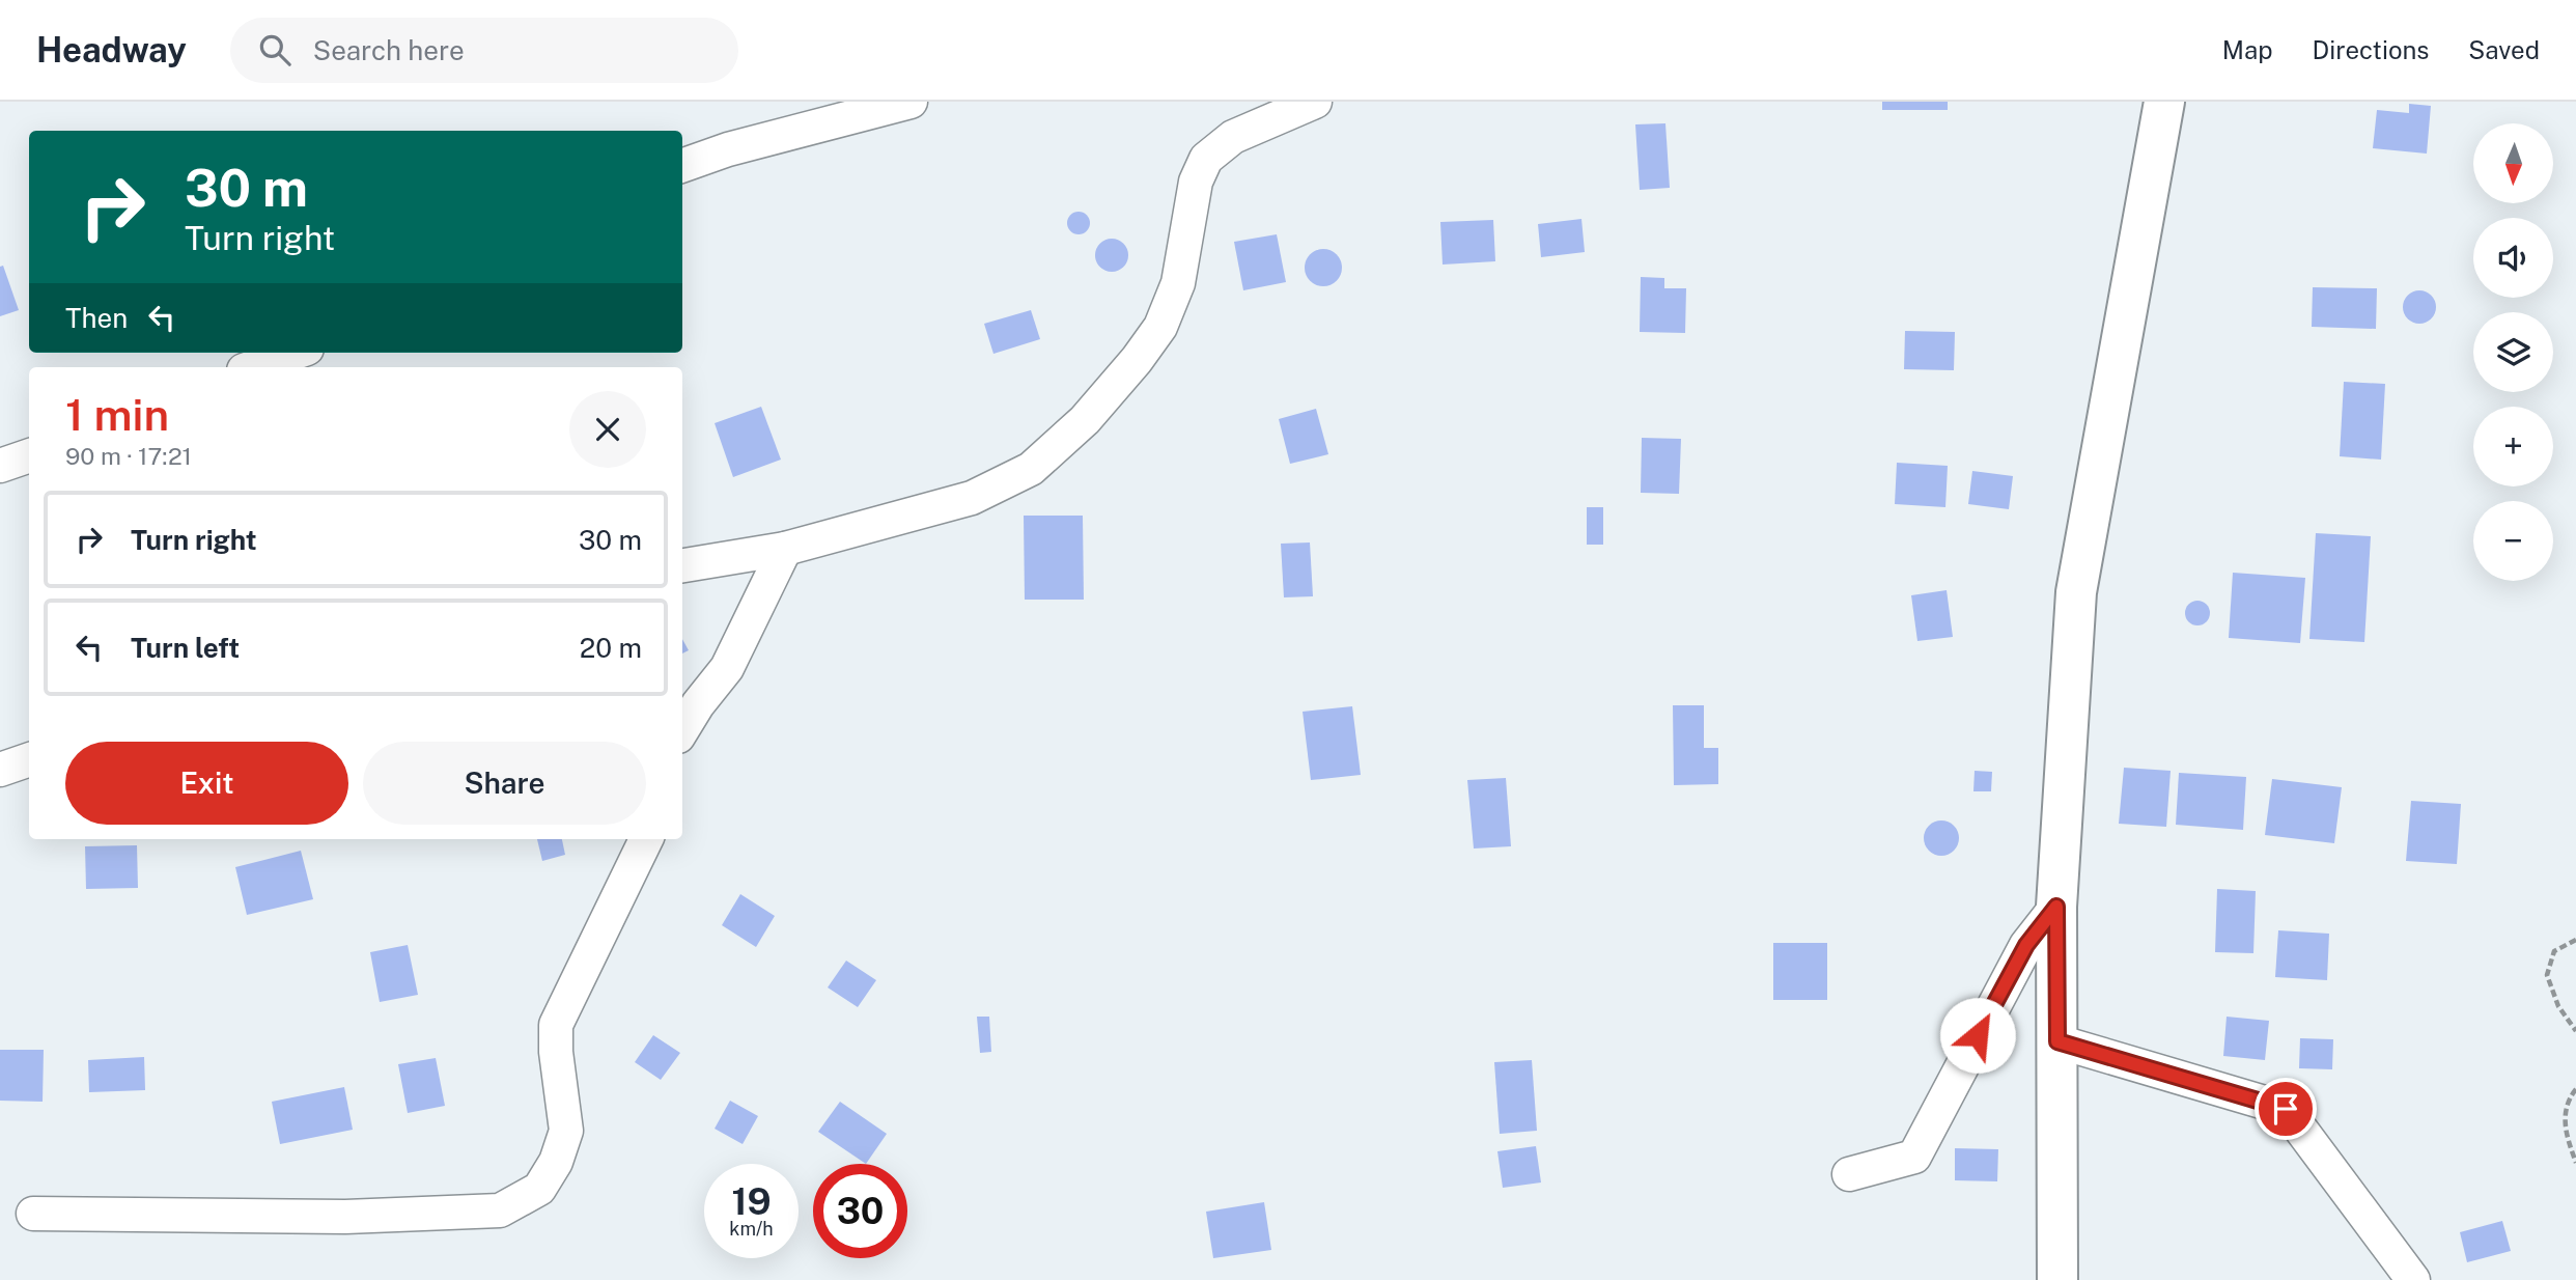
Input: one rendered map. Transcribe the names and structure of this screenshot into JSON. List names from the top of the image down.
{
  "north": "bottom",
  "page": {
    "header": "Headway",
    "search": "Search here",
    "nav": ["Map", "Directions", "Saved"],
    "map_buttons": ["+", "−"],
    "turn": ["30 m", "Turn right"],
    "then": "Then",
    "heading": ["1 min", "90 m · 17:21"],
    "list": [
      {
        "name": "Turn right",
        "value": "30 m"
      },
      {
        "name": "Turn left",
        "value": "20 m"
      }
    ],
    "buttons": ["Exit", "Share"],
    "speed": "19 km/h",
    "limit": "30"
  }
}
